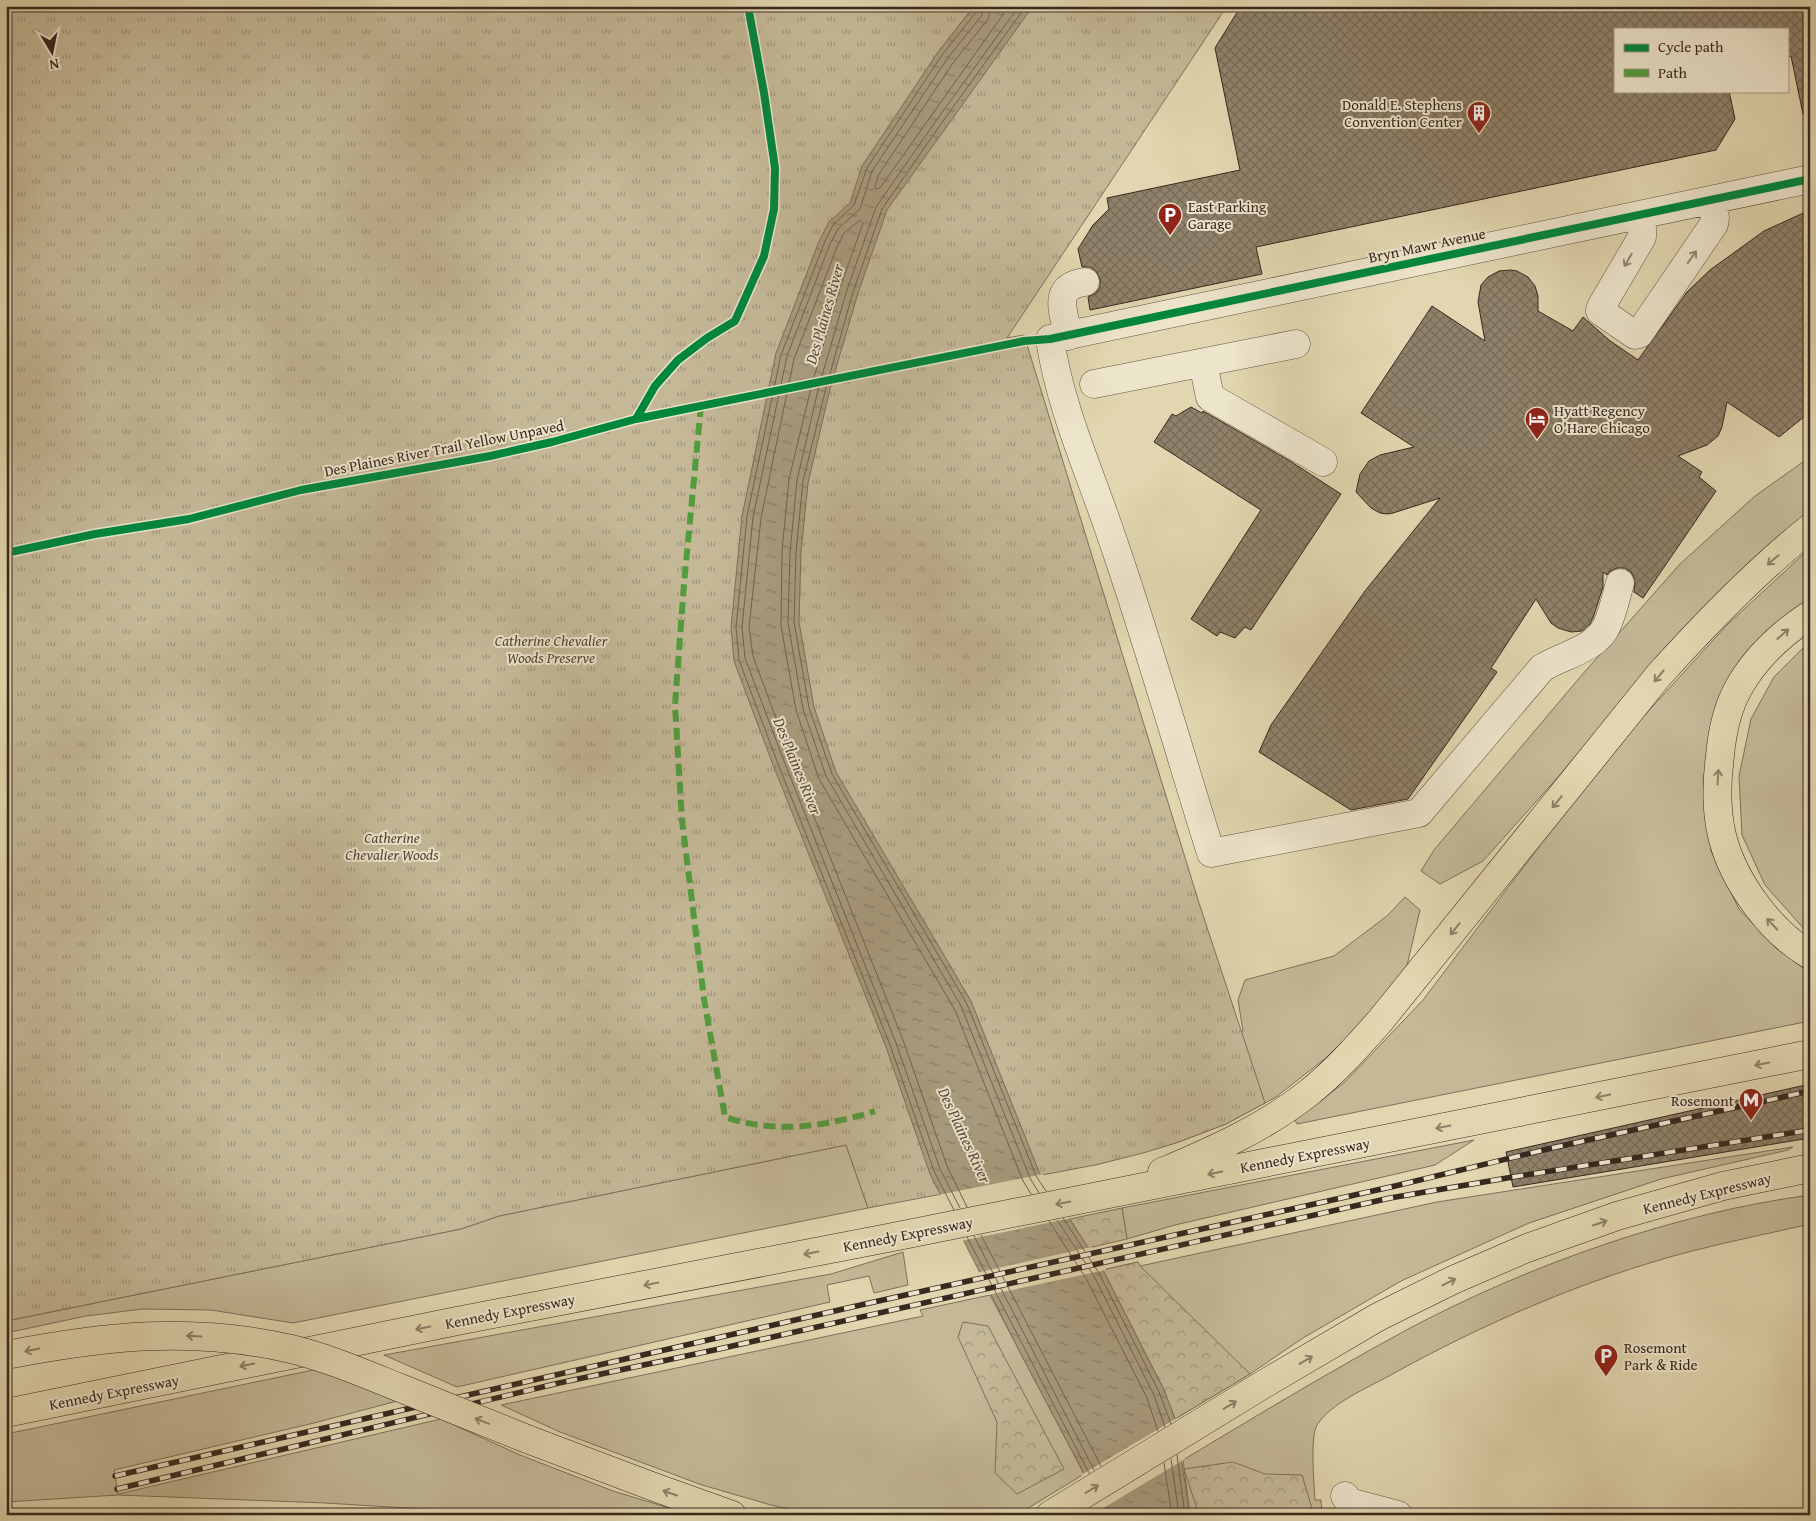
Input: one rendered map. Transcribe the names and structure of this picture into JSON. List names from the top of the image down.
{
  "streets": {
    "highway": ["Kennedy Expressway"],
    "street": ["Bryn Mawr Avenue"],
    "cycle path": ["Des Plaines River Trail Yellow Unpaved"]
  },
  "water": ["Des Plaines River"],
  "parks": ["Catherine Chevalier Woods Preserve", "Catherine Chevalier Woods"],
  "places": {
    "building": ["Donald E. Stephens Convention Center"],
    "parking": ["East Parking Garage", "Rosemont Park & Ride"],
    "hotel": ["Hyatt Regency O'Hare Chicago"],
    "metro station": ["Rosemont"]
  },
  "legend": ["Cycle path", "Path"],
  "north": "bottom"
}
